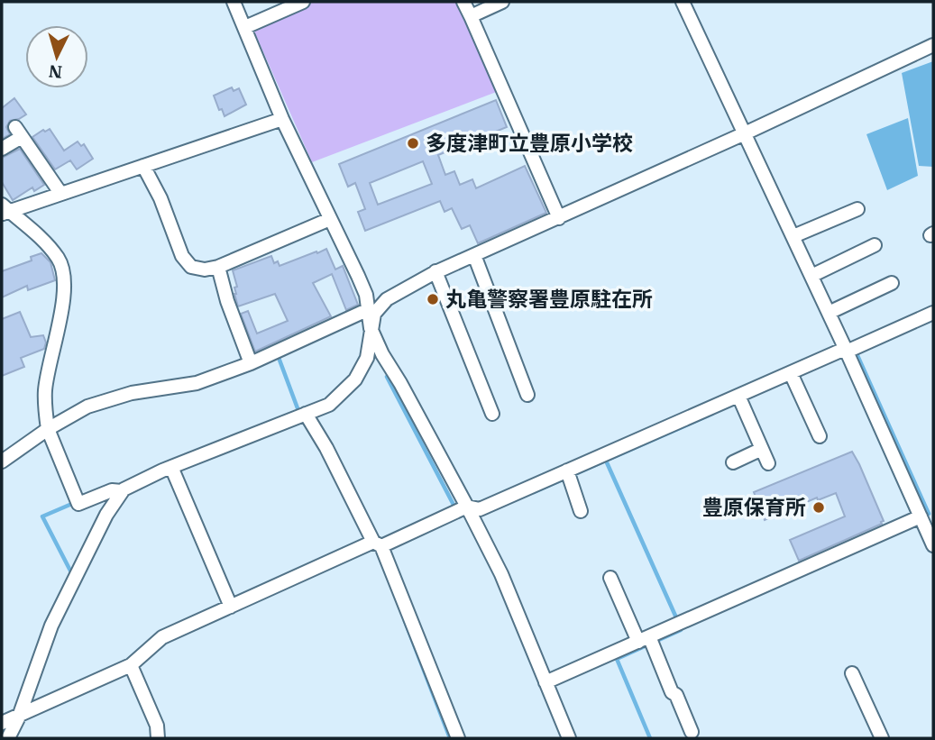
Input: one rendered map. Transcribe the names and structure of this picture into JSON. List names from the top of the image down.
{
  "places": ["多度津町立豊原小学校", "丸亀警察署豊原駐在所", "豊原保育所"],
  "north": "bottom"
}
